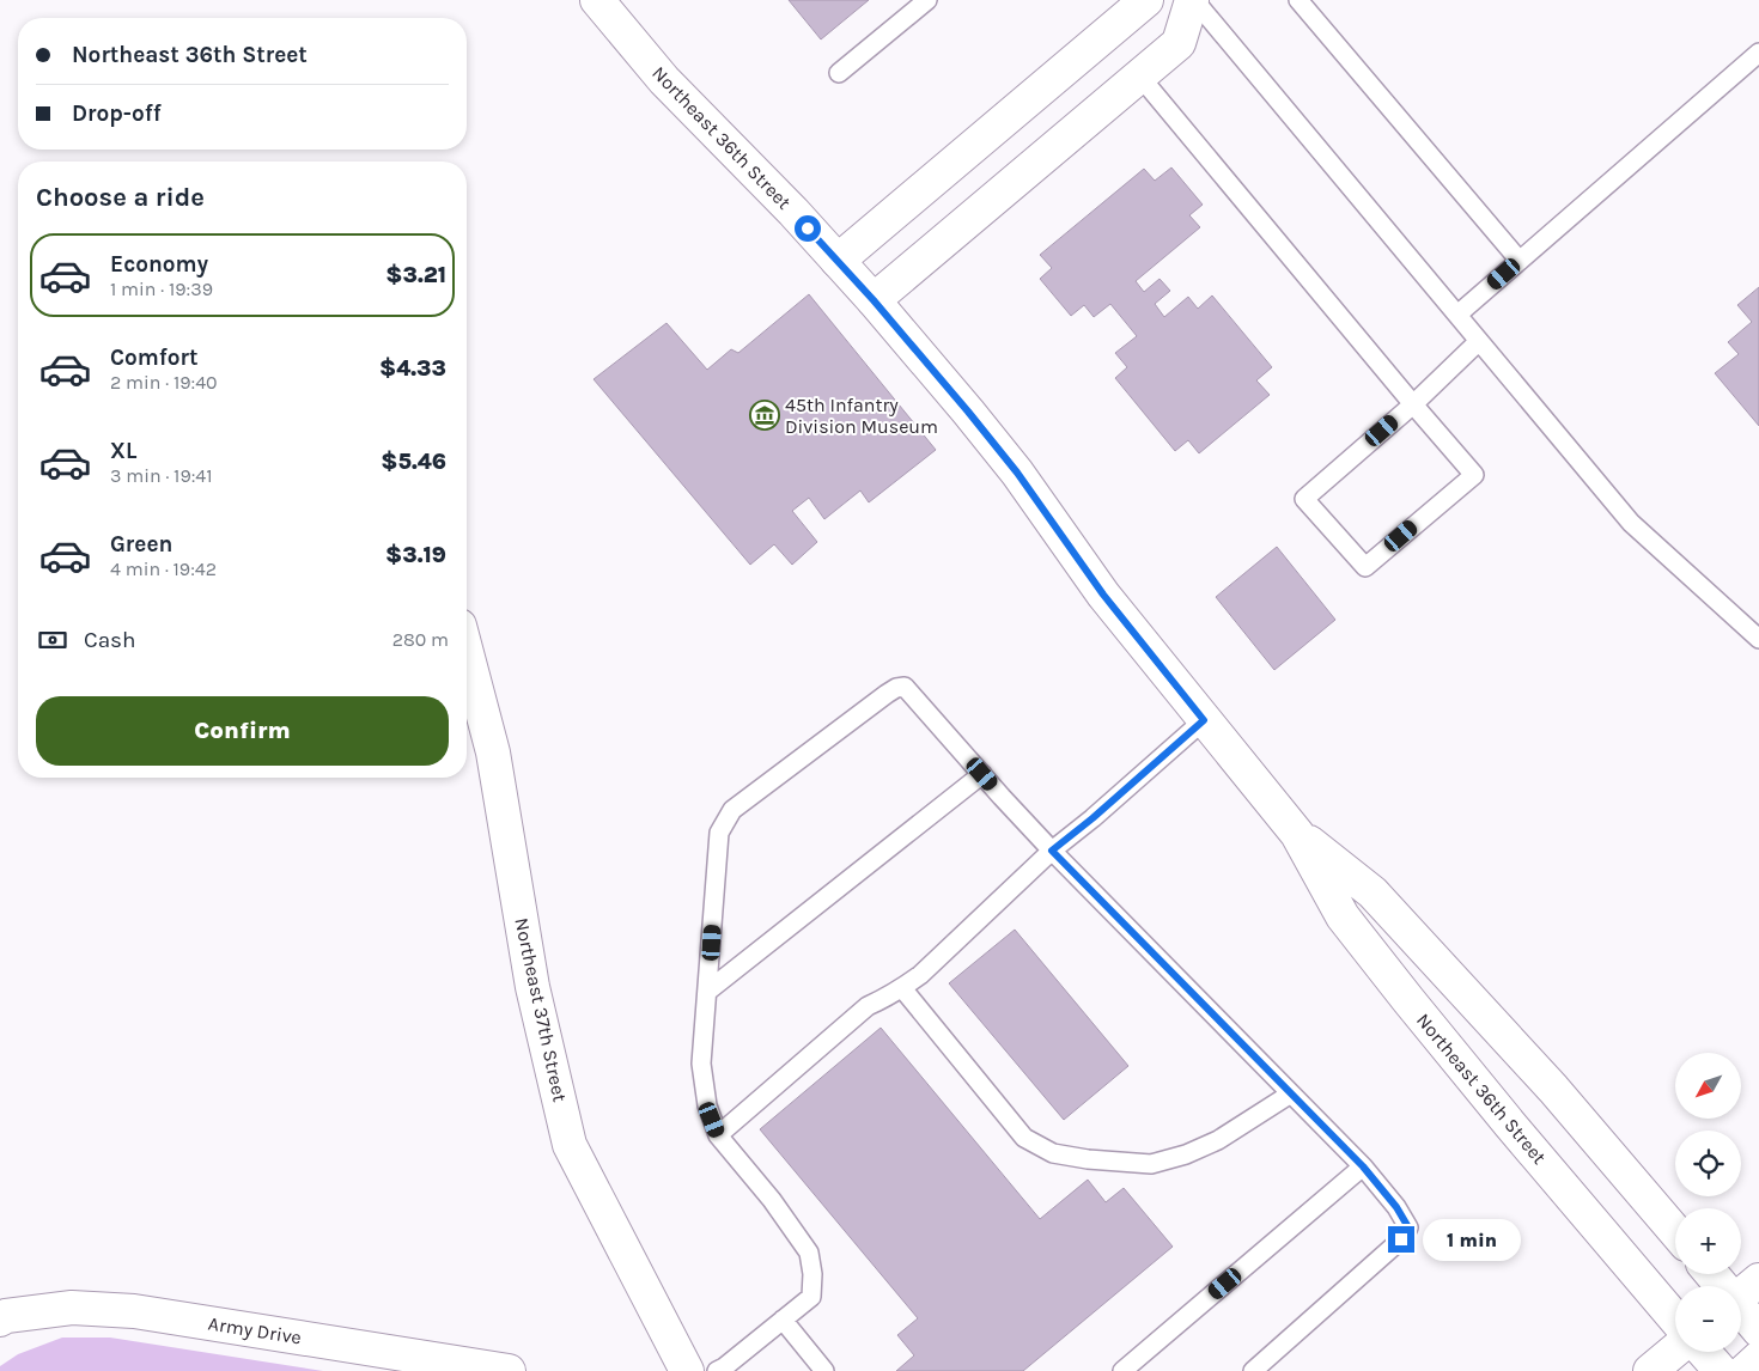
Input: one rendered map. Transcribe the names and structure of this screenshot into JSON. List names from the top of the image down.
{
  "streets": {
    "main road": ["Northeast 36th Street", "Northeast 37th Street", "Army Drive"]
  },
  "places": {
    "museum": ["45th Infantry Division Museum"]
  },
  "north": "bottom left",
  "page": {
    "banner": ["Northeast 36th Street", "Drop-off"],
    "heading": "Choose a ride",
    "list": [
      {
        "name": "Economy",
        "note": "1 min · 19:39",
        "value": "$3.21"
      },
      {
        "name": "Comfort",
        "note": "2 min · 19:40",
        "value": "$4.33"
      },
      {
        "name": "XL",
        "note": "3 min · 19:41",
        "value": "$5.46"
      },
      {
        "name": "Green",
        "note": "4 min · 19:42",
        "value": "$3.19"
      }
    ],
    "pay": ["Cash", "280 m"],
    "buttons": "Confirm",
    "map_buttons": ["+", "−"],
    "bubble": "1 min"
  }
}
